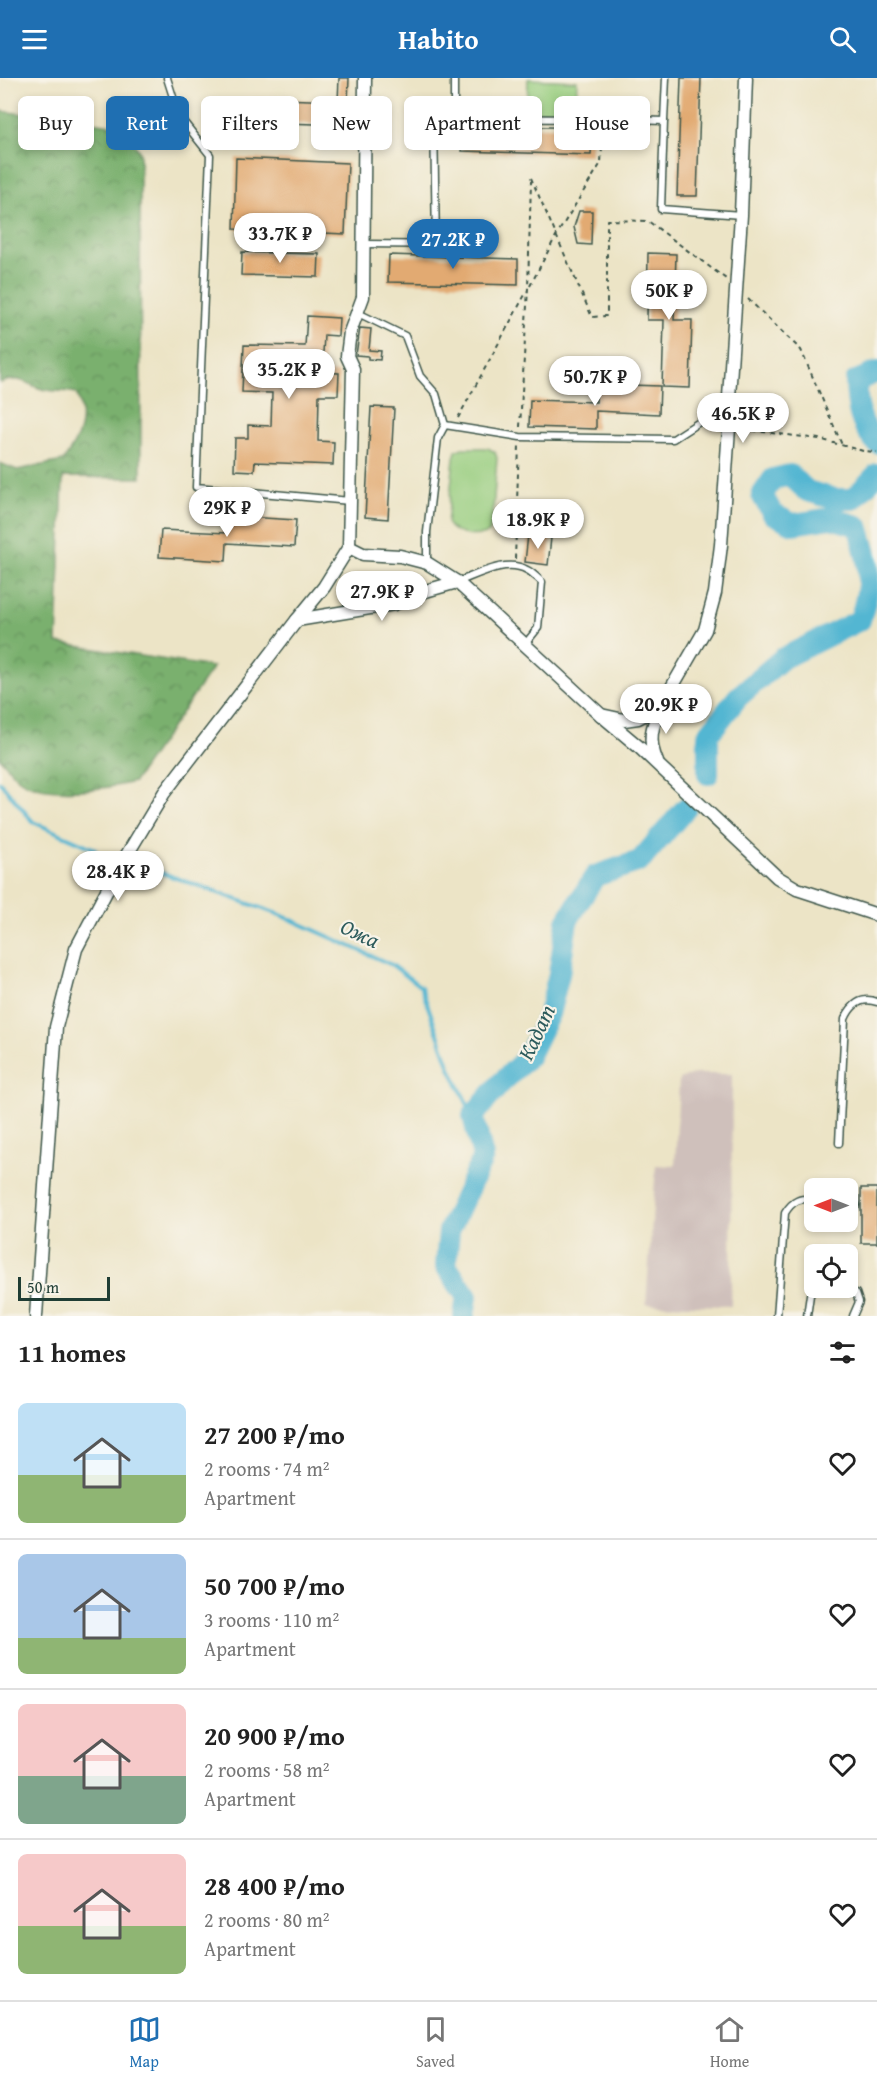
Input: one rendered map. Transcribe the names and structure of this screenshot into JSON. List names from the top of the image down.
{
  "water": ["Ожа", "Кадат"],
  "scale_bar": "50 m",
  "north": "left",
  "page": {
    "header": "Habito",
    "chip": [
      "Buy",
      "Rent",
      "Filters",
      "New",
      "Apartment",
      "House"
    ],
    "price": [
      "33.7K ₽",
      "27.2K ₽",
      "50K ₽",
      "35.2K ₽",
      "50.7K ₽",
      "46.5K ₽",
      "29K ₽",
      "18.9K ₽",
      "27.9K ₽",
      "20.9K ₽",
      "28.4K ₽"
    ],
    "scale": "50 m",
    "heading": "11 homes",
    "list": [
      {
        "name": "27 200 ₽/mo",
        "note": "2 rooms · 74 m² · Apartment"
      },
      {
        "name": "50 700 ₽/mo",
        "note": "3 rooms · 110 m² · Apartment"
      },
      {
        "name": "20 900 ₽/mo",
        "note": "2 rooms · 58 m² · Apartment"
      },
      {
        "name": "28 400 ₽/mo",
        "note": "2 rooms · 80 m² · Apartment"
      }
    ],
    "tabs": ["Map", "Saved", "Home"]
  }
}
